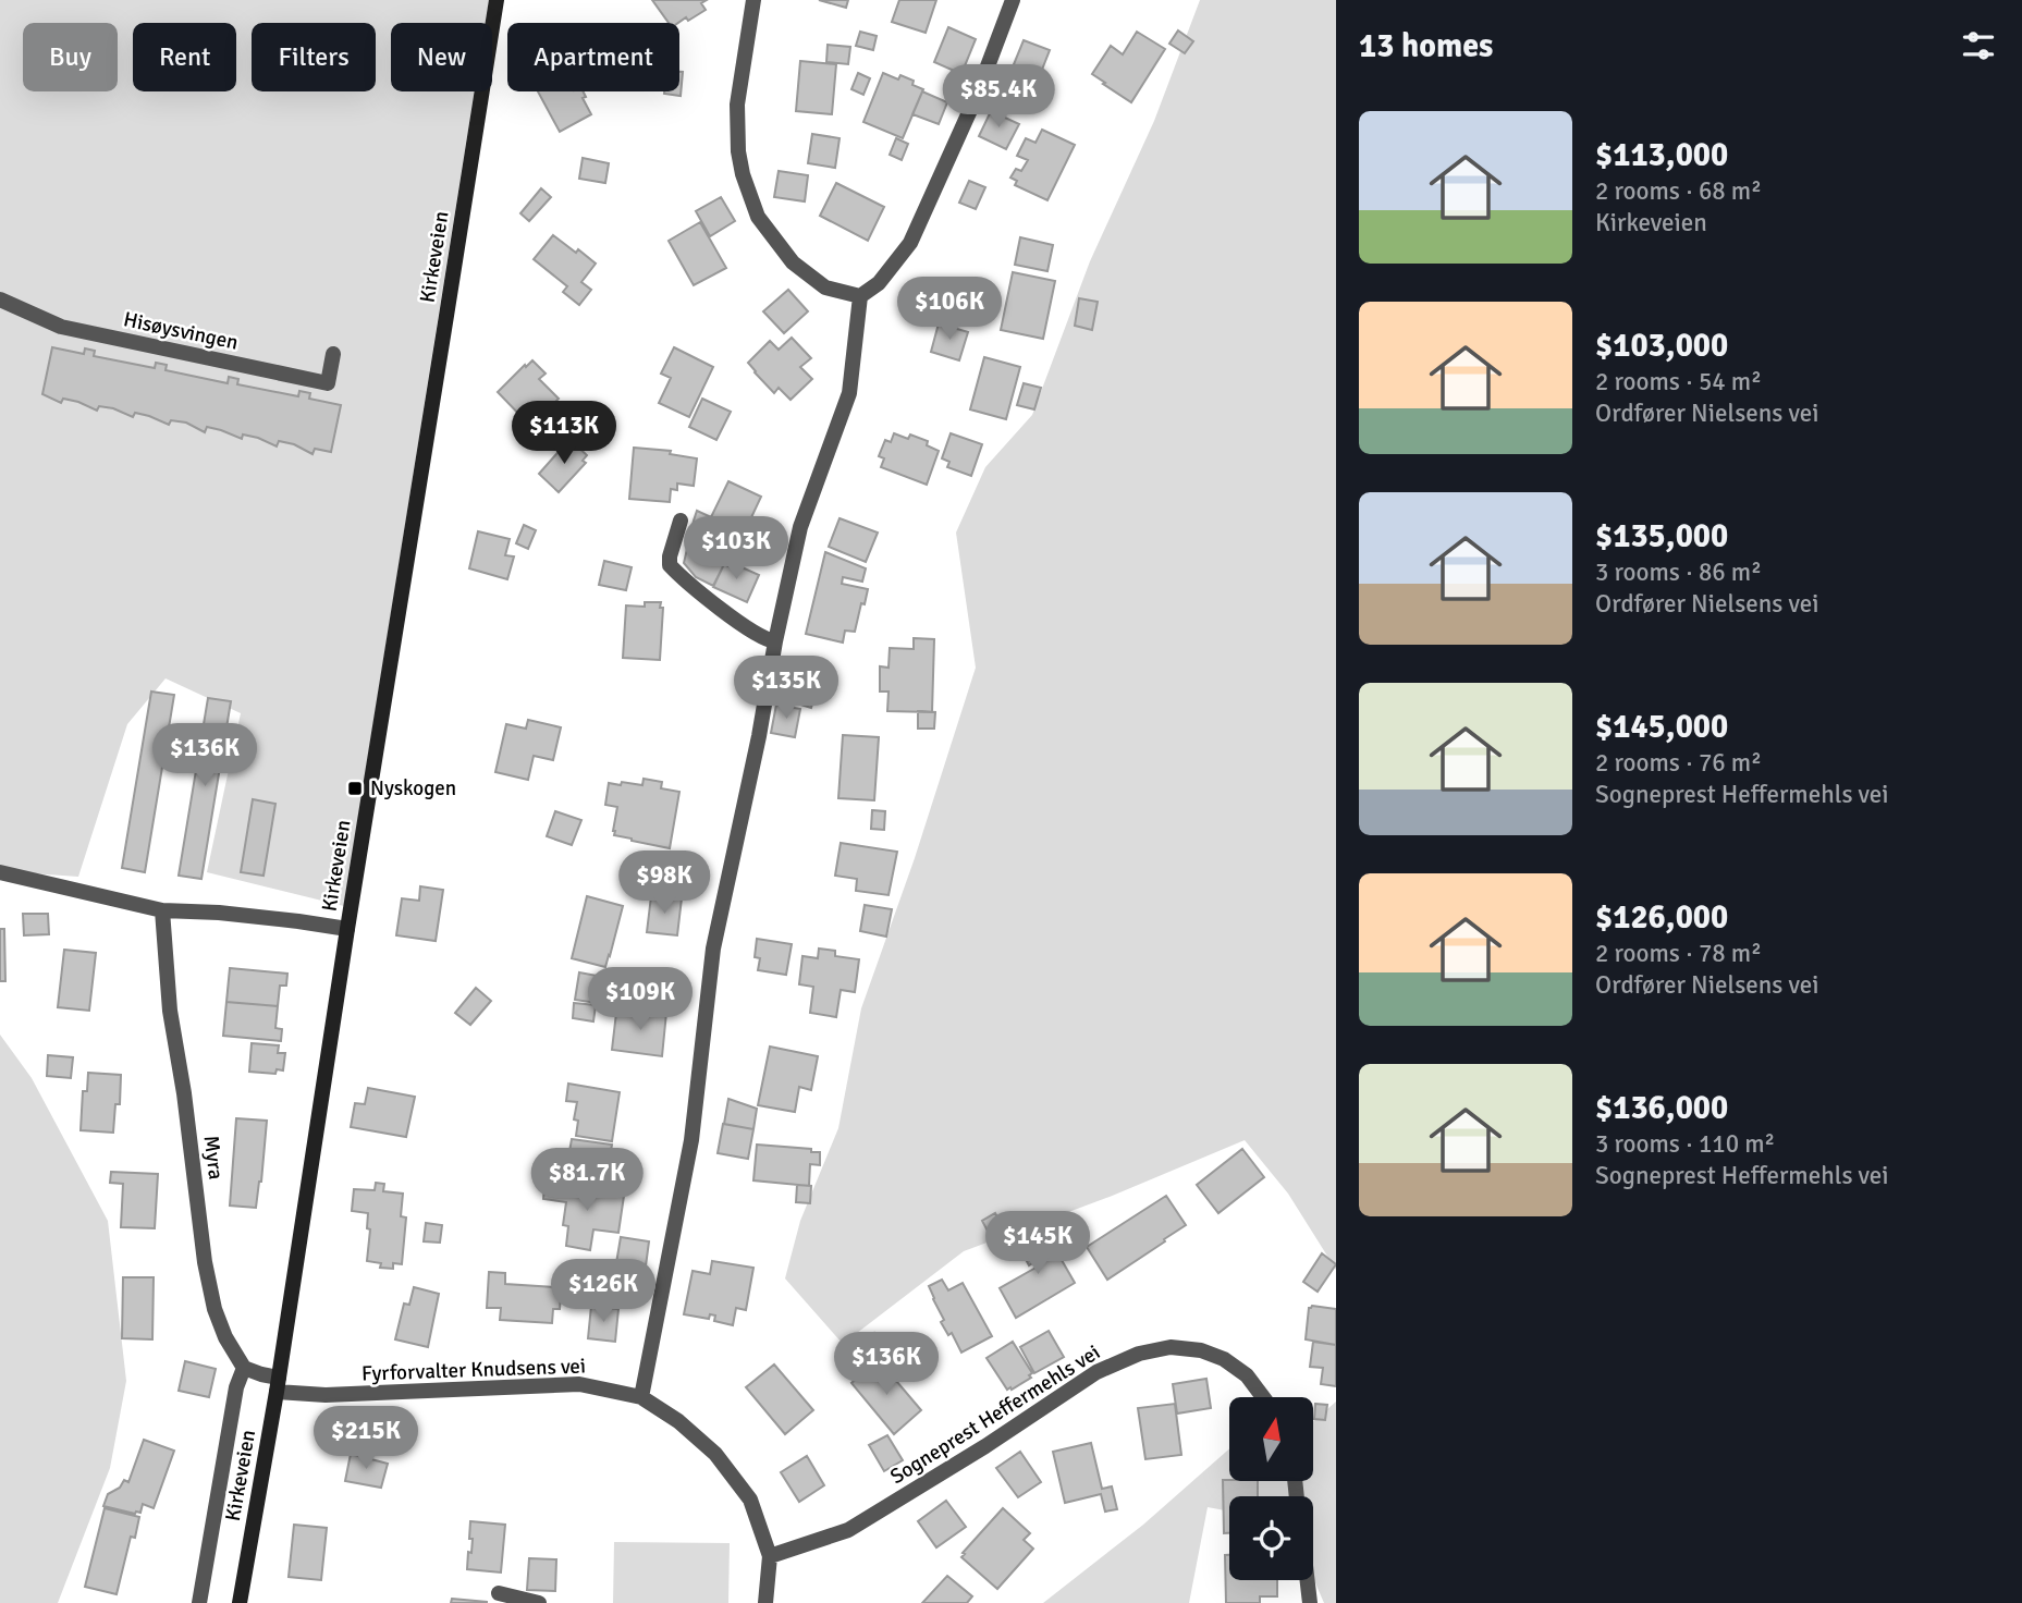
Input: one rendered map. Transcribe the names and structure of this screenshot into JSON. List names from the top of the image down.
{
  "streets": {
    "main road": ["Kirkeveien"],
    "street": [
      "Hisøysvingen",
      "Myra",
      "Fyrforvalter Knudsens vei",
      "Sogneprest Heffermehls vei"
    ]
  },
  "crossings": [
    ["Kirkeveien", "Fyrforvalter Knudsens vei"],
    ["Fyrforvalter Knudsens vei", "Sogneprest Heffermehls vei"]
  ],
  "places": {
    "transit": ["Nyskogen"]
  },
  "north": "top",
  "page": {
    "heading": "13 homes",
    "chip": [
      "Buy",
      "Rent",
      "Filters",
      "New",
      "Apartment"
    ],
    "price": [
      "$85.4K",
      "$106K",
      "$113K",
      "$103K",
      "$135K",
      "$136K",
      "$98K",
      "$109K",
      "$81.7K",
      "$145K",
      "$126K",
      "$136K",
      "$215K"
    ],
    "list": [
      {
        "name": "$113,000",
        "note": "2 rooms · 68 m² · Kirkeveien"
      },
      {
        "name": "$103,000",
        "note": "2 rooms · 54 m² · Ordfører Nielsens vei"
      },
      {
        "name": "$135,000",
        "note": "3 rooms · 86 m² · Ordfører Nielsens vei"
      },
      {
        "name": "$145,000",
        "note": "2 rooms · 76 m² · Sogneprest Heffermehls vei"
      },
      {
        "name": "$126,000",
        "note": "2 rooms · 78 m² · Ordfører Nielsens vei"
      },
      {
        "name": "$136,000",
        "note": "3 rooms · 110 m² · Sogneprest Heffermehls vei"
      }
    ]
  }
}
